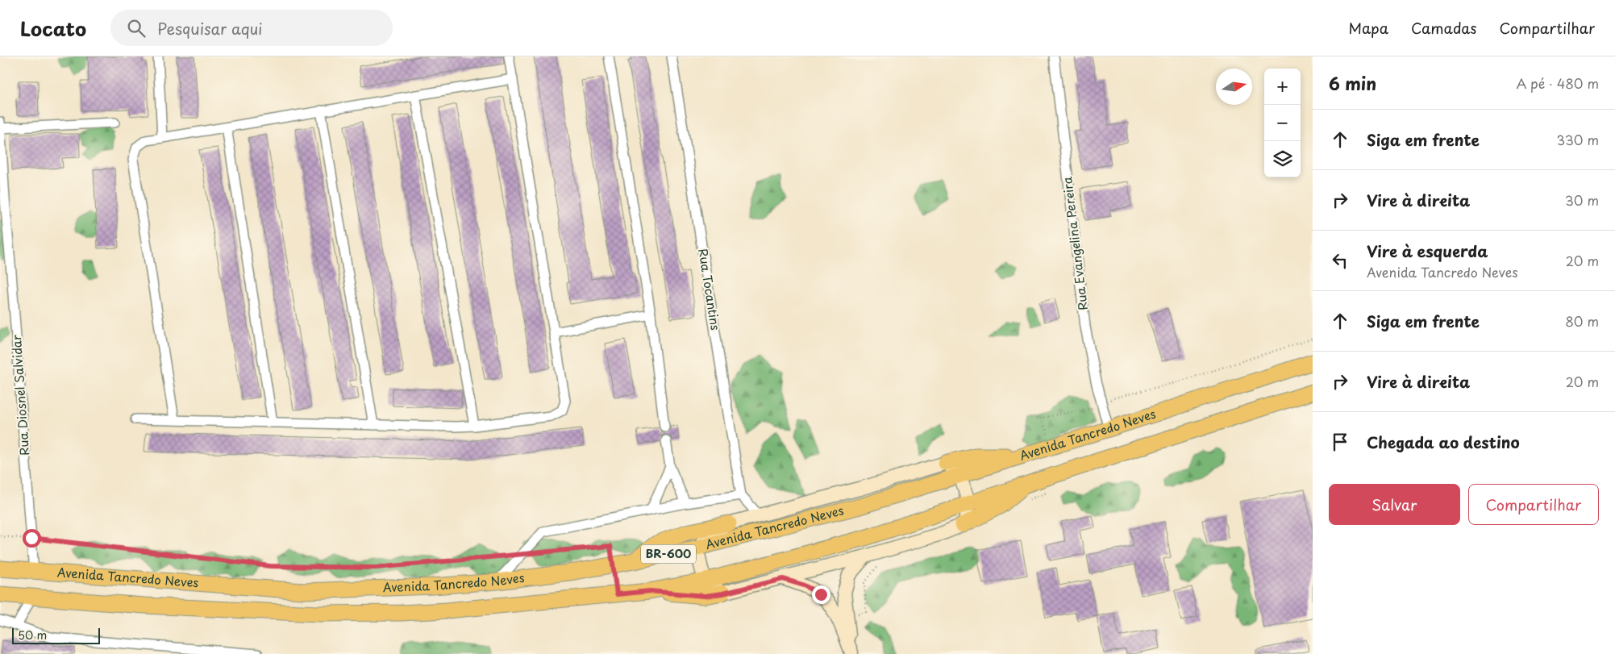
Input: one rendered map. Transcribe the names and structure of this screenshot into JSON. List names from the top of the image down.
{
  "streets": {
    "main road": ["Avenida Tancredo Neves", "BR-600"],
    "street": ["Rua Evangelina Pereira", "Rua Tocantins", "Rua Diosnel Salvidar"]
  },
  "crossings": [
    ["Rua Evangelina Pereira", "Avenida Tancredo Neves"],
    ["Rua Diosnel Salvidar", "Avenida Tancredo Neves"]
  ],
  "scale_bar": "50 m",
  "north": "right",
  "page": {
    "header": "Locato",
    "search": "Pesquisar aqui",
    "nav": ["Mapa", "Camadas", "Compartilhar"],
    "heading": ["6 min", "A pé · 480 m"],
    "map_buttons": ["+", "−"],
    "list": [
      ["Siga em frente", "330 m"],
      ["Vire à direita", "30 m"],
      ["Vire à esquerda", "Avenida Tancredo Neves", "20 m"],
      ["Siga em frente", "80 m"],
      ["Vire à direita", "20 m"],
      "Chegada ao destino"
    ],
    "buttons": ["Salvar", "Compartilhar"],
    "scale": "50 m"
  }
}
